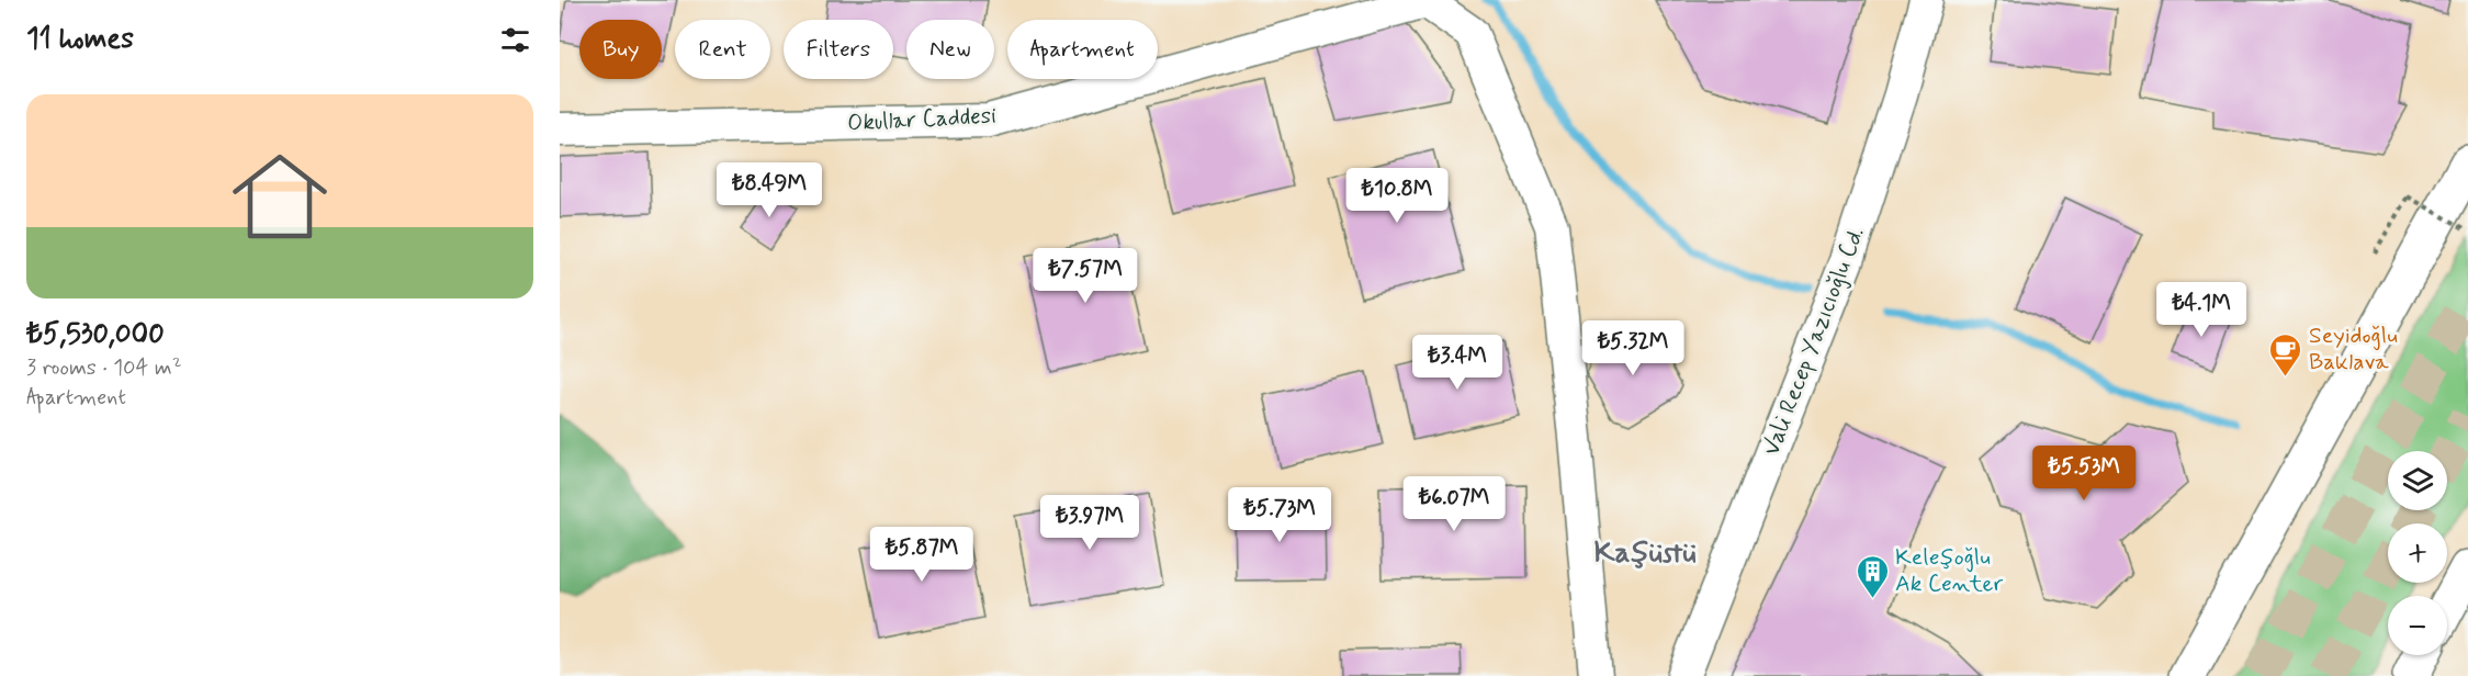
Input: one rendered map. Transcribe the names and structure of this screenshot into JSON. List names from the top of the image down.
{
  "streets": {
    "street": ["Okullar Caddesi", "Vali Recep Yazıcıoğlu Cd."]
  },
  "districts": ["Kaşüstü"],
  "places": {
    "cafe": ["Seyidoğlu Baklava"],
    "building": ["Keleşoğlu Ak Center"]
  },
  "page": {
    "heading": "11 homes",
    "chip": [
      "Buy",
      "Rent",
      "Filters",
      "New",
      "Apartment"
    ],
    "list": [
      {
        "name": "₺5,530,000",
        "note": "3 rooms · 104 m² · Apartment"
      }
    ],
    "price": [
      "₺8.49M",
      "₺10.8M",
      "₺7.57M",
      "₺4.1M",
      "₺5.32M",
      "₺3.4M",
      "₺5.53M",
      "₺6.07M",
      "₺5.73M",
      "₺3.97M",
      "₺5.87M"
    ],
    "map_buttons": ["+", "−"]
  }
}
